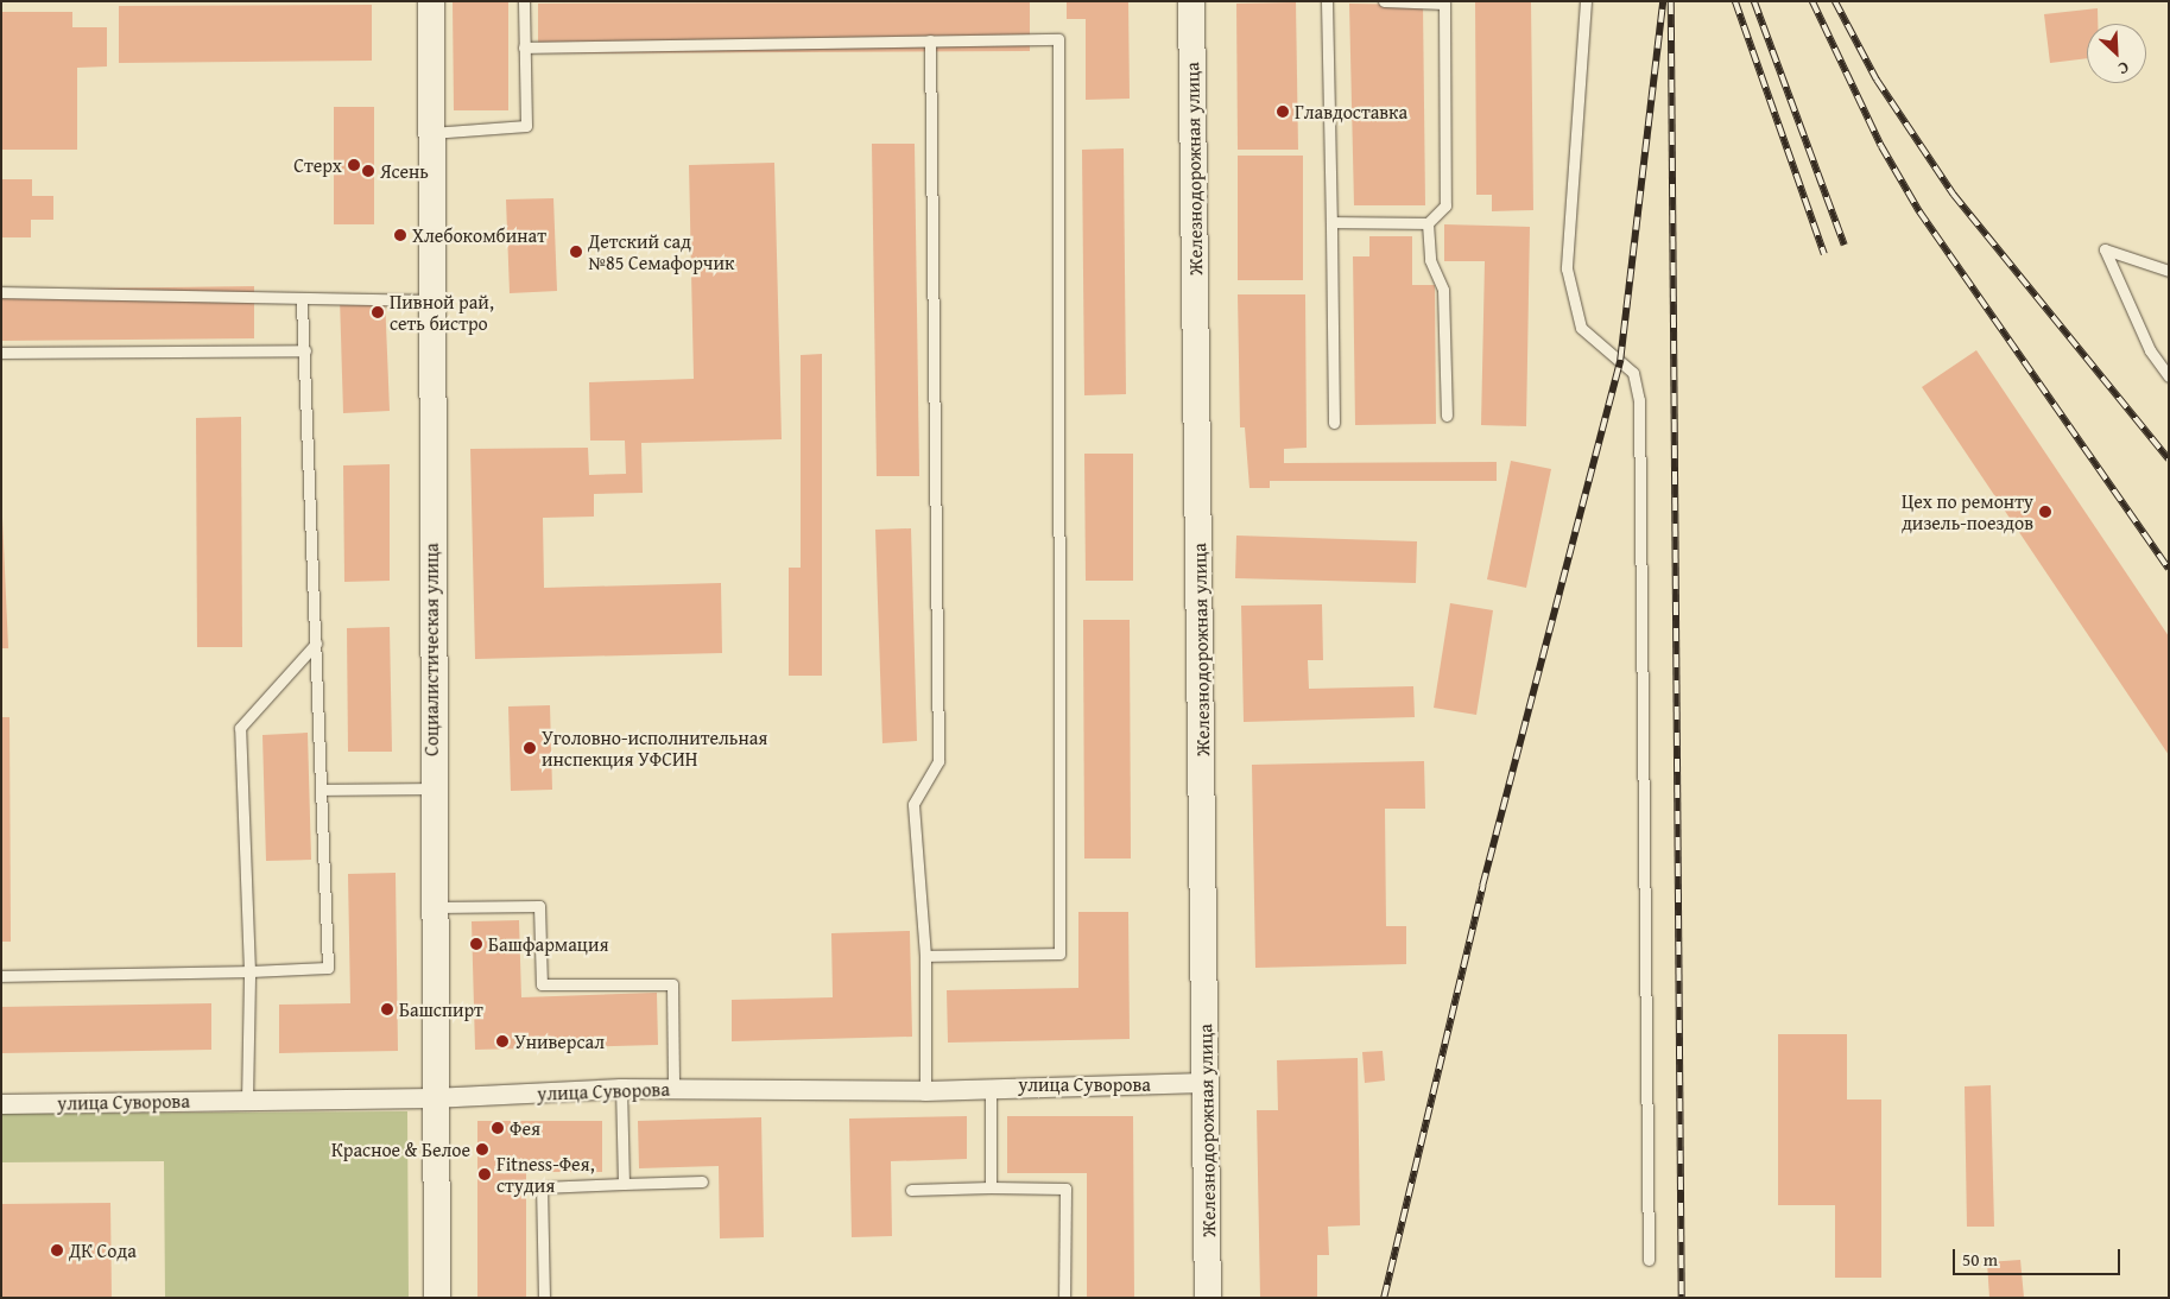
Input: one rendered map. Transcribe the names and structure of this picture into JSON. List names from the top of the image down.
{
  "streets": {
    "street": ["Железнодорожная улица", "Социалистическая улица", "улица Суворова"]
  },
  "crossings": [
    ["Железнодорожная улица", "улица Суворова"],
    ["Социалистическая улица", "улица Суворова"]
  ],
  "places": [
    "Главдоставка",
    "Стерх",
    "Ясень",
    "Хлебокомбинат",
    "Детский сад №85 Семафорчик",
    "Пивной рай, сеть бистро",
    "Цех по ремонту дизель-поездов",
    "Уголовно-исполнительная инспекция УФСИН",
    "Башфармация",
    "Башспирт",
    "Универсал",
    "Фея",
    "Красное & Белое",
    "Fitness-Фея, студия",
    "ДК Сода"
  ],
  "scale_bar": "50 m",
  "north": "bottom right"
}
